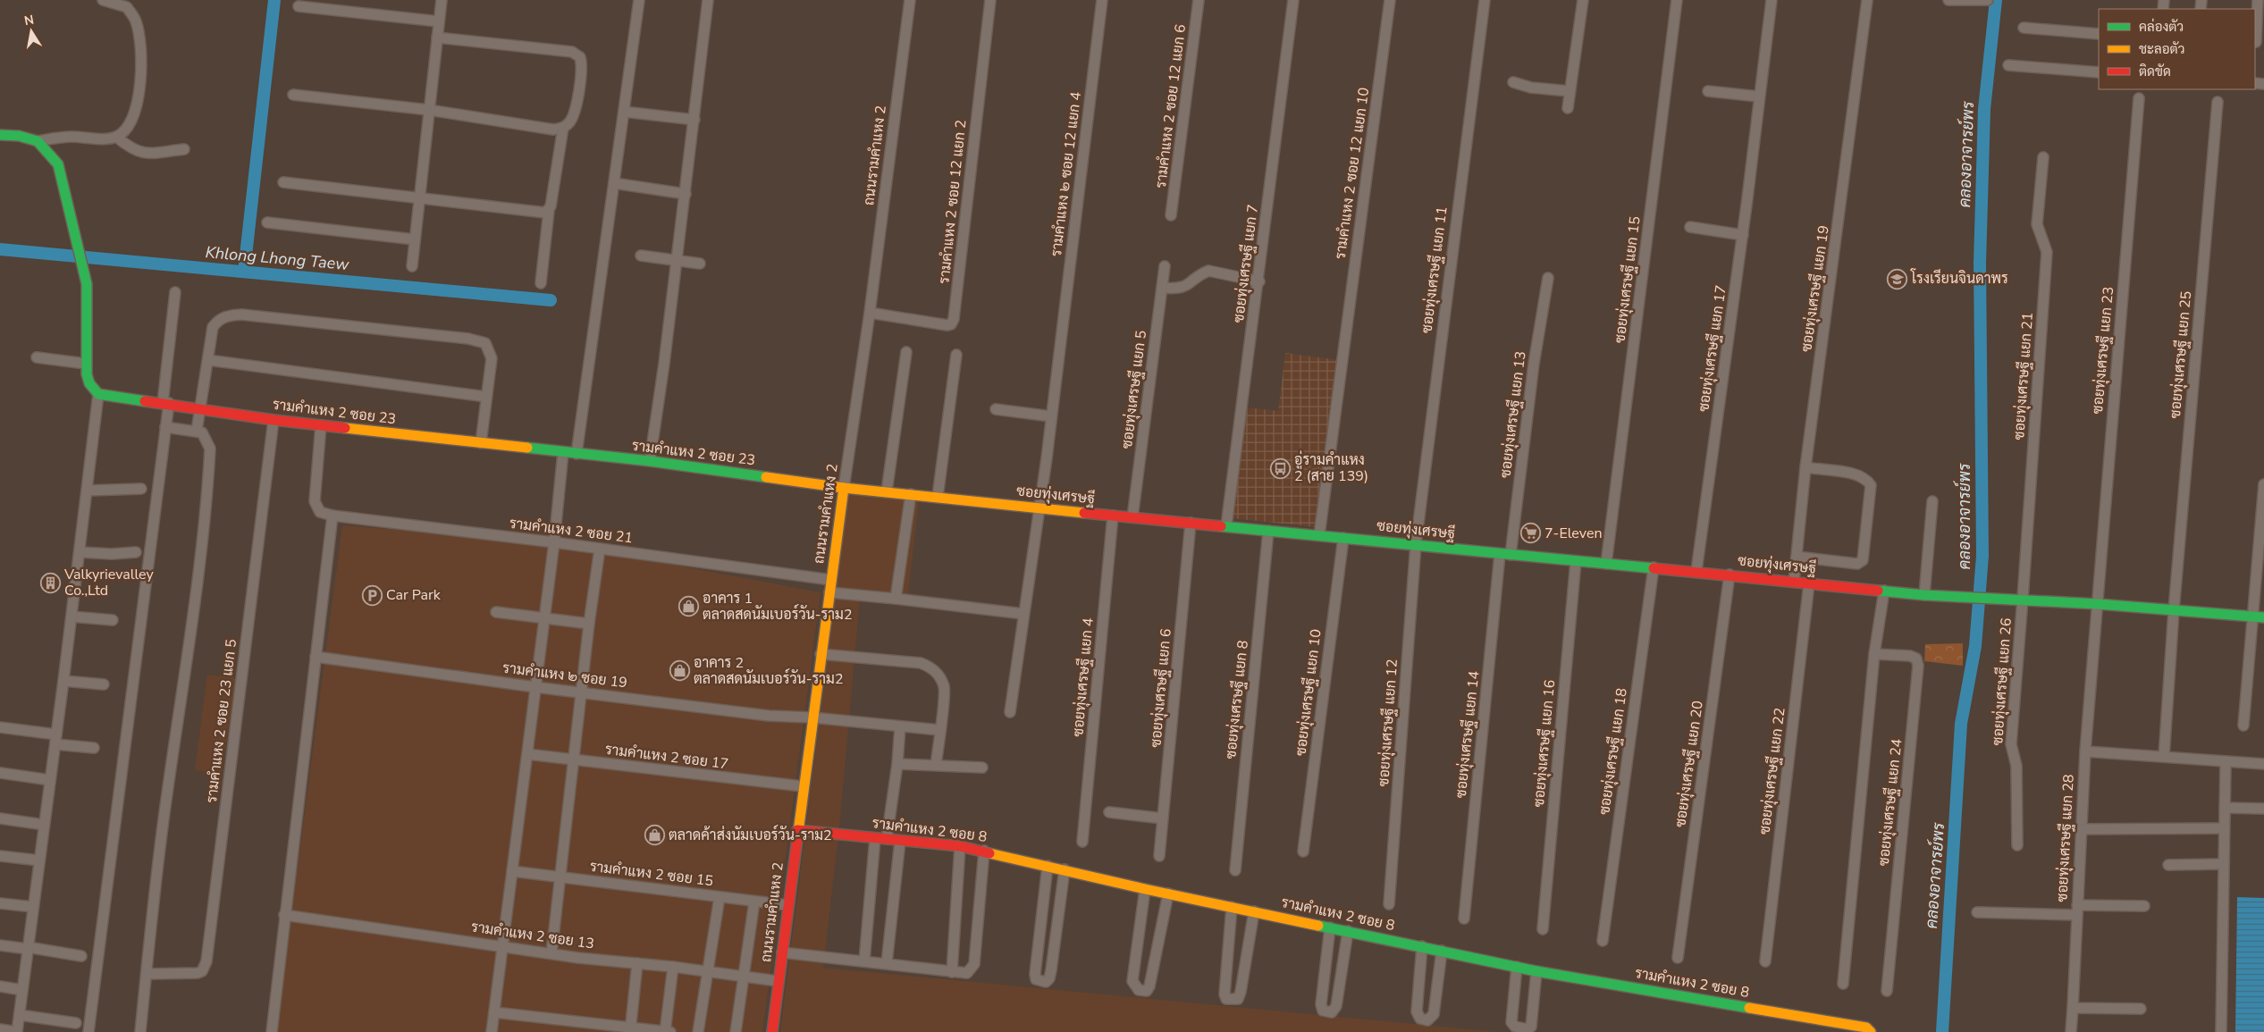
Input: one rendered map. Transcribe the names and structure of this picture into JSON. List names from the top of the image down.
{
  "streets": {
    "main road": [
      "ถนนรามคำแหง 2",
      "รามคำแหง 2 ซอย 23",
      "ซอยทุ่งเศรษฐี",
      "รามคำแหง 2 ซอย 8"
    ],
    "street": [
      "รามคำแหง 2 ซอย 12 แยก 6",
      "รามคำแหง 2 ซอย 12 แยก 10",
      "รามคำแหง ๒ ซอย 12 แยก 4",
      "รามคำแหง 2 ซอย 12 แยก 2",
      "ซอยทุ่งเศรษฐี แยก 7",
      "ซอยทุ่งเศรษฐี แยก 11",
      "ซอยทุ่งเศรษฐี แยก 15",
      "ซอยทุ่งเศรษฐี แยก 19",
      "ซอยทุ่งเศรษฐี แยก 17",
      "ซอยทุ่งเศรษฐี แยก 23",
      "ซอยทุ่งเศรษฐี แยก 25",
      "ซอยทุ่งเศรษฐี แยก 21",
      "ซอยทุ่งเศรษฐี แยก 5",
      "ซอยทุ่งเศรษฐี แยก 13",
      "รามคำแหง 2 ซอย 21",
      "รามคำแหง ๒ ซอย 19",
      "ซอยทุ่งเศรษฐี แยก 4",
      "ซอยทุ่งเศรษฐี แยก 26",
      "ซอยทุ่งเศรษฐี แยก 6",
      "ซอยทุ่งเศรษฐี แยก 10",
      "ซอยทุ่งเศรษฐี แยก 8",
      "รามคำแหง 2 ซอย 23 แยก 5",
      "ซอยทุ่งเศรษฐี แยก 12",
      "ซอยทุ่งเศรษฐี แยก 14",
      "ซอยทุ่งเศรษฐี แยก 16",
      "ซอยทุ่งเศรษฐี แยก 18",
      "รามคำแหง 2 ซอย 17",
      "ซอยทุ่งเศรษฐี แยก 20",
      "ซอยทุ่งเศรษฐี แยก 22",
      "ซอยทุ่งเศรษฐี แยก 24",
      "ซอยทุ่งเศรษฐี แยก 28",
      "รามคำแหง 2 ซอย 15",
      "รามคำแหง 2 ซอย 13"
    ]
  },
  "crossings": [
    ["ถนนรามคำแหง 2", "รามคำแหง 2 ซอย 12 แยก 2"],
    ["ถนนรามคำแหง 2", "รามคำแหง 2 ซอย 23"],
    ["ถนนรามคำแหง 2", "ซอยทุ่งเศรษฐี"],
    ["ถนนรามคำแหง 2", "รามคำแหง 2 ซอย 21"],
    ["ถนนรามคำแหง 2", "รามคำแหง ๒ ซอย 19"],
    ["ถนนรามคำแหง 2", "รามคำแหง 2 ซอย 17"],
    ["ถนนรามคำแหง 2", "รามคำแหง 2 ซอย 8"],
    ["ถนนรามคำแหง 2", "รามคำแหง 2 ซอย 15"],
    ["ถนนรามคำแหง 2", "รามคำแหง 2 ซอย 13"],
    ["รามคำแหง 2 ซอย 12 แยก 10", "ซอยทุ่งเศรษฐี"],
    ["รามคำแหง ๒ ซอย 12 แยก 4", "ซอยทุ่งเศรษฐี"],
    ["ซอยทุ่งเศรษฐี แยก 7", "ซอยทุ่งเศรษฐี"],
    ["ซอยทุ่งเศรษฐี แยก 11", "ซอยทุ่งเศรษฐี"],
    ["ซอยทุ่งเศรษฐี แยก 11", "ซอยทุ่งเศรษฐี แยก 12"],
    ["ซอยทุ่งเศรษฐี แยก 15", "ซอยทุ่งเศรษฐี"],
    ["ซอยทุ่งเศรษฐี แยก 19", "ซอยทุ่งเศรษฐี"],
    ["ซอยทุ่งเศรษฐี แยก 17", "ซอยทุ่งเศรษฐี"],
    ["ซอยทุ่งเศรษฐี แยก 23", "ซอยทุ่งเศรษฐี"],
    ["ซอยทุ่งเศรษฐี แยก 23", "ซอยทุ่งเศรษฐี แยก 28"],
    ["ซอยทุ่งเศรษฐี แยก 25", "ซอยทุ่งเศรษฐี"],
    ["ซอยทุ่งเศรษฐี แยก 21", "ซอยทุ่งเศรษฐี"],
    ["ซอยทุ่งเศรษฐี แยก 21", "ซอยทุ่งเศรษฐี แยก 26"],
    ["ซอยทุ่งเศรษฐี แยก 5", "ซอยทุ่งเศรษฐี"],
    ["รามคำแหง 2 ซอย 23", "ซอยทุ่งเศรษฐี"],
    ["รามคำแหง 2 ซอย 23", "รามคำแหง 2 ซอย 21"],
    ["รามคำแหง 2 ซอย 23", "รามคำแหง 2 ซอย 23 แยก 5"],
    ["ซอยทุ่งเศรษฐี แยก 13", "ซอยทุ่งเศรษฐี"],
    ["ซอยทุ่งเศรษฐี", "ซอยทุ่งเศรษฐี แยก 4"],
    ["ซอยทุ่งเศรษฐี", "ซอยทุ่งเศรษฐี แยก 26"],
    ["ซอยทุ่งเศรษฐี", "ซอยทุ่งเศรษฐี แยก 6"],
    ["ซอยทุ่งเศรษฐี", "ซอยทุ่งเศรษฐี แยก 10"],
    ["ซอยทุ่งเศรษฐี", "ซอยทุ่งเศรษฐี แยก 8"],
    ["ซอยทุ่งเศรษฐี", "ซอยทุ่งเศรษฐี แยก 12"],
    ["ซอยทุ่งเศรษฐี", "ซอยทุ่งเศรษฐี แยก 14"],
    ["ซอยทุ่งเศรษฐี", "ซอยทุ่งเศรษฐี แยก 16"],
    ["ซอยทุ่งเศรษฐี", "ซอยทุ่งเศรษฐี แยก 18"],
    ["ซอยทุ่งเศรษฐี", "ซอยทุ่งเศรษฐี แยก 20"],
    ["ซอยทุ่งเศรษฐี", "ซอยทุ่งเศรษฐี แยก 22"],
    ["ซอยทุ่งเศรษฐี", "ซอยทุ่งเศรษฐี แยก 24"],
    ["ซอยทุ่งเศรษฐี", "ซอยทุ่งเศรษฐี แยก 28"]
  ],
  "water": ["คลองอาจารย์พร", "Khlong Lhong Taew"],
  "places": {
    "school or university": ["โรงเรียนจินดาพร"],
    "bus stop": ["อู่รามคำแหง 2 (สาย 139)"],
    "supermarket": ["7-Eleven"],
    "building": ["Valkyrievalley Co.,Ltd"],
    "parking": ["Car Park"],
    "shop": ["อาคาร 1 ตลาดสดนัมเบอร์วัน-ราม2", "อาคาร 2 ตลาดสดนัมเบอร์วัน-ราม2", "ตลาดค้าส่งนัมเบอร์วัน-ราม2"]
  },
  "legend": ["คล่องตัว", "ชะลอตัว", "ติดขัด"],
  "north": "top"
}
